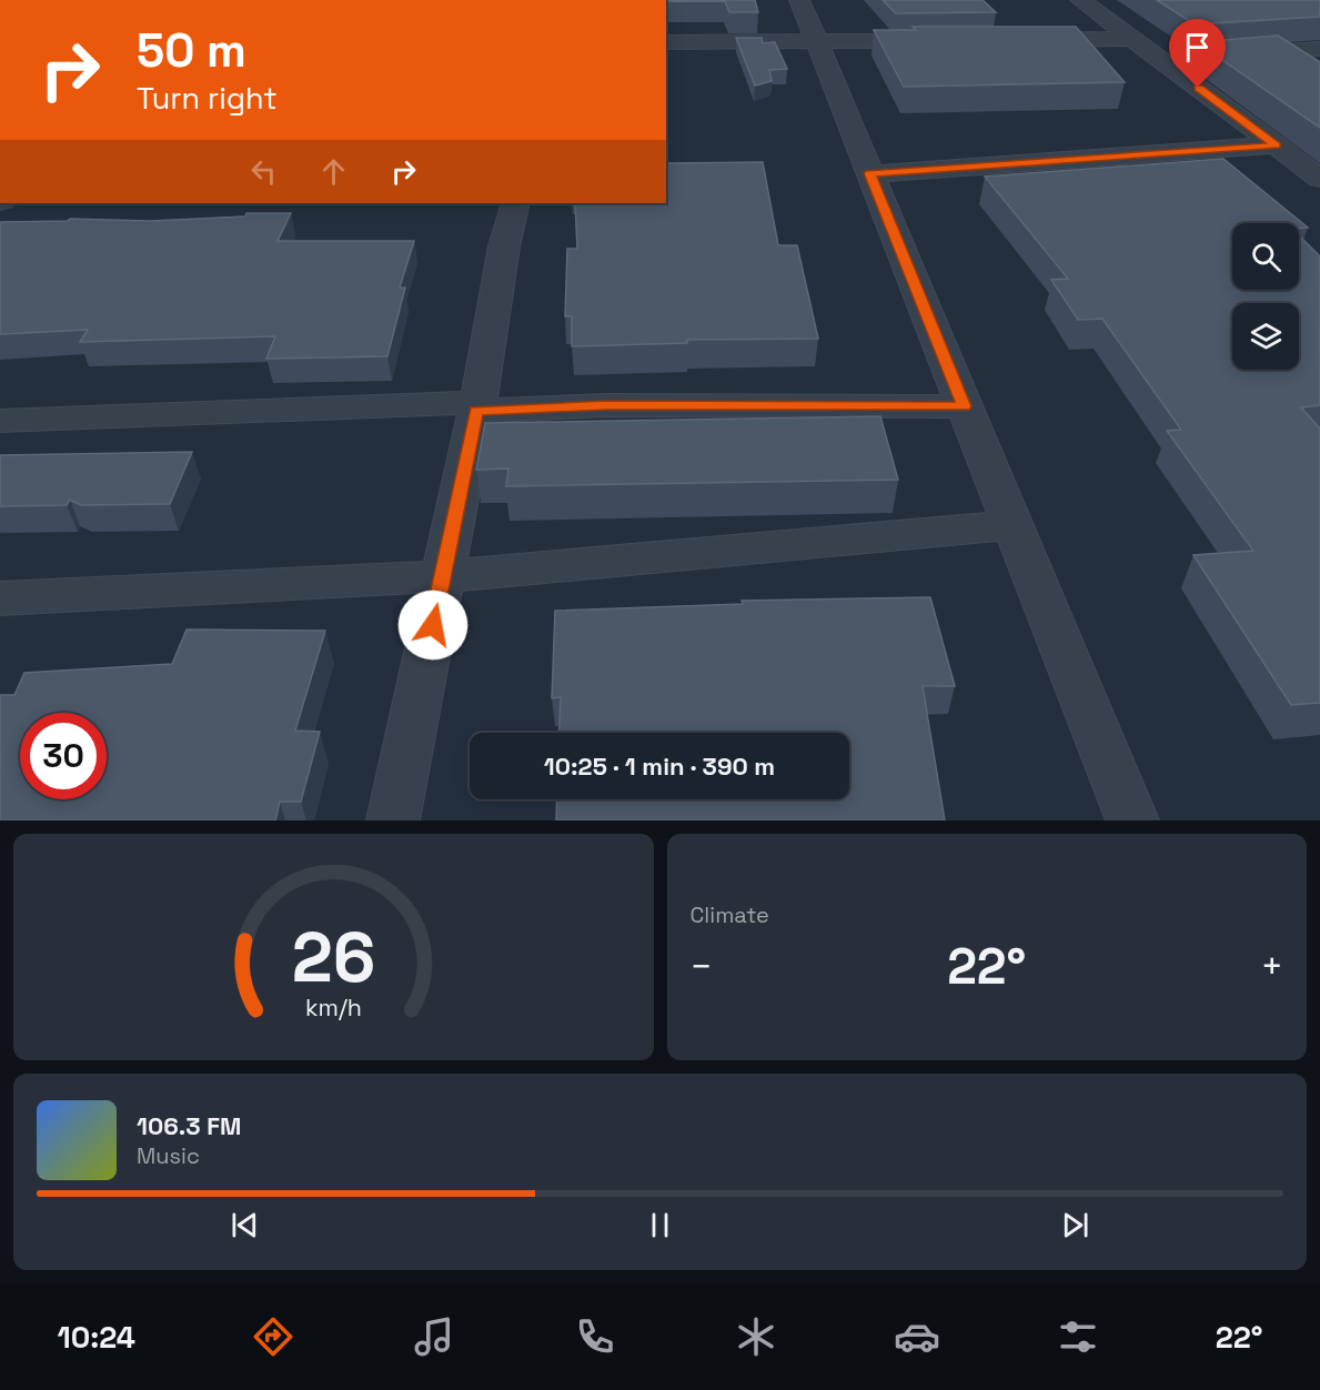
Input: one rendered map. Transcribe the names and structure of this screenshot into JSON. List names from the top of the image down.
{
  "page": {
    "turn": ["50 m", "Turn right"],
    "limit": "30",
    "trip": "10:25 · 1 min · 390 m",
    "tile": "Climate",
    "heat": ["−", "22°", "+"],
    "song": ["106.3 FM", "Music"],
    "tabs": ["10:24", "22°"],
    "gauge": ["26", "km/h"]
  }
}
